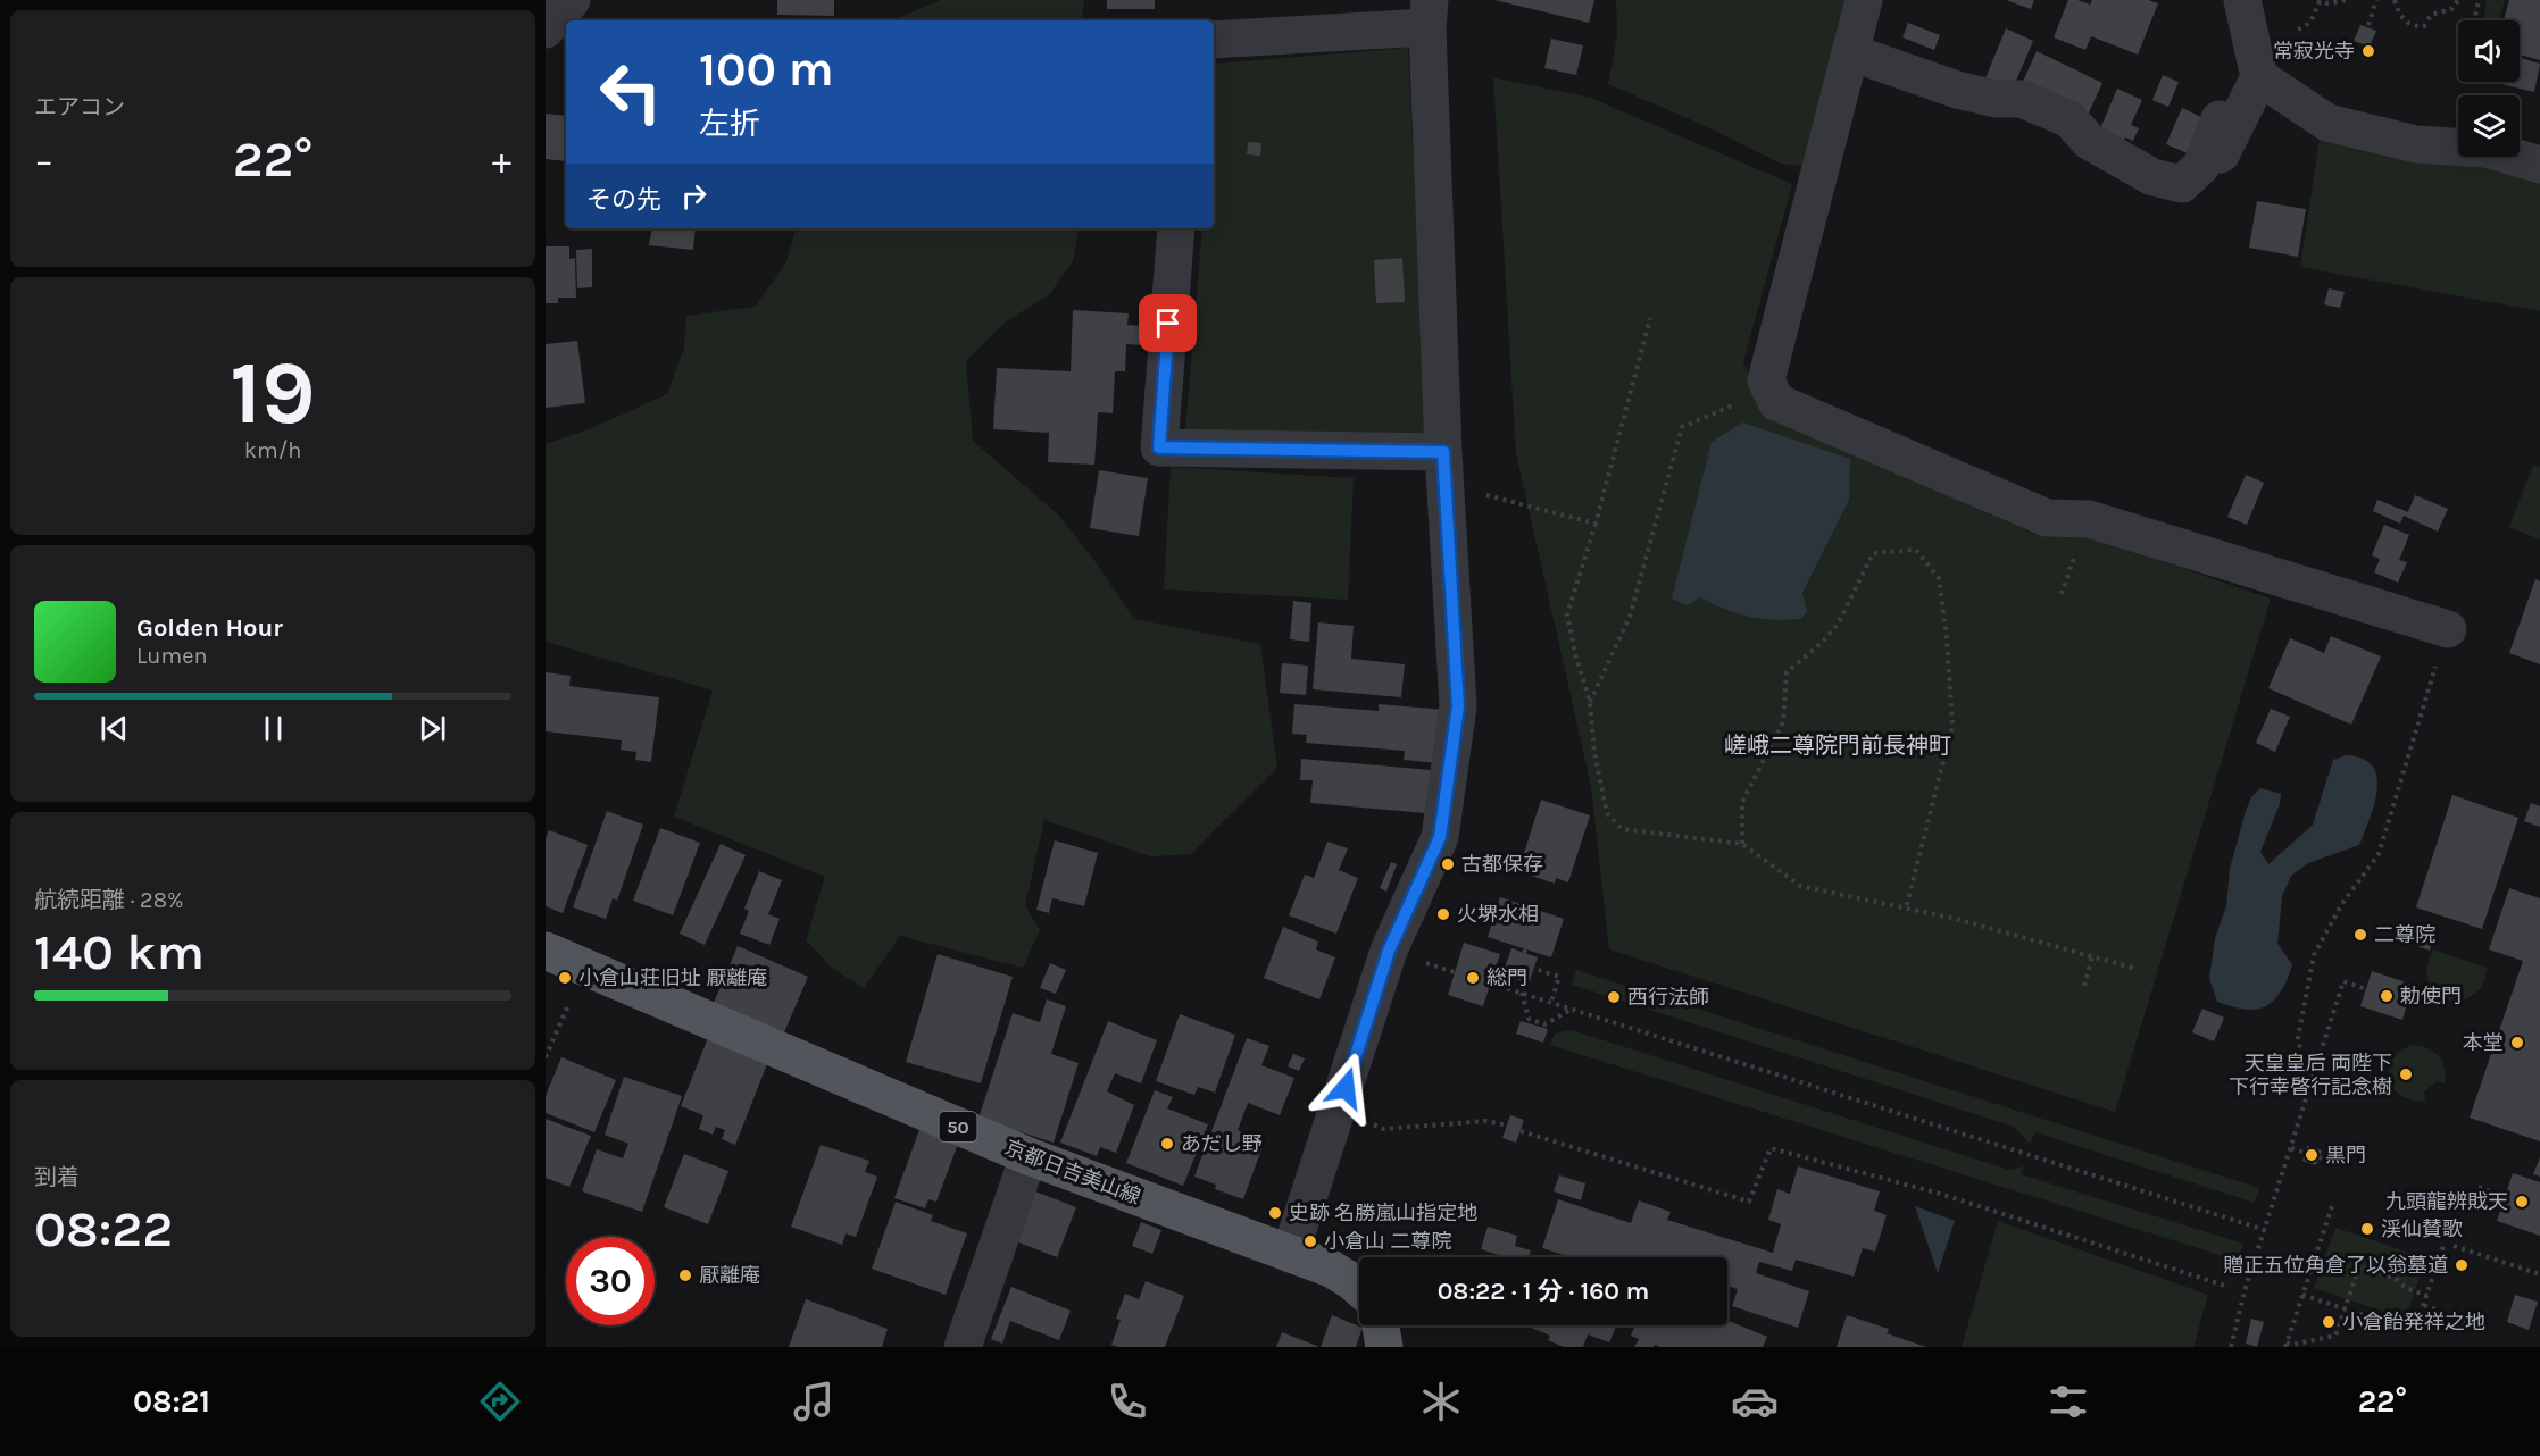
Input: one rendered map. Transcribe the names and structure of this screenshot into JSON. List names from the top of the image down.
{
  "streets": {
    "main road": ["50", "京都日吉美山線"]
  },
  "districts": ["嵯峨二尊院門前長神町"],
  "places": [
    "常寂光寺",
    "古都保存",
    "火堺水相",
    "二尊院",
    "小倉山荘旧址 厭離庵",
    "総門",
    "勅使門",
    "西行法師",
    "本堂",
    "天皇皇后 両陛下 下行幸晵行記念樹",
    "あだし野",
    "黒門",
    "九頭龍辨戝天",
    "史跡 名勝嵐山指定地",
    "渓仙賛歌",
    "小倉山 二尊院",
    "贈正五位角倉了以翁墓道",
    "厭離庵",
    "小倉飴発祥之地"
  ],
  "page": {
    "tile": [
      "エアコン",
      ["19", "km/h"],
      ["航続距離 · 28%", "140 km"],
      ["到着", "08:22"]
    ],
    "turn": ["100 m", "左折"],
    "heat": ["−", "22°", "+"],
    "then": "その先",
    "song": ["Golden Hour", "Lumen"],
    "limit": "30",
    "trip": "08:22 · 1 分 · 160 m",
    "tabs": ["08:21", "22°"]
  }
}
